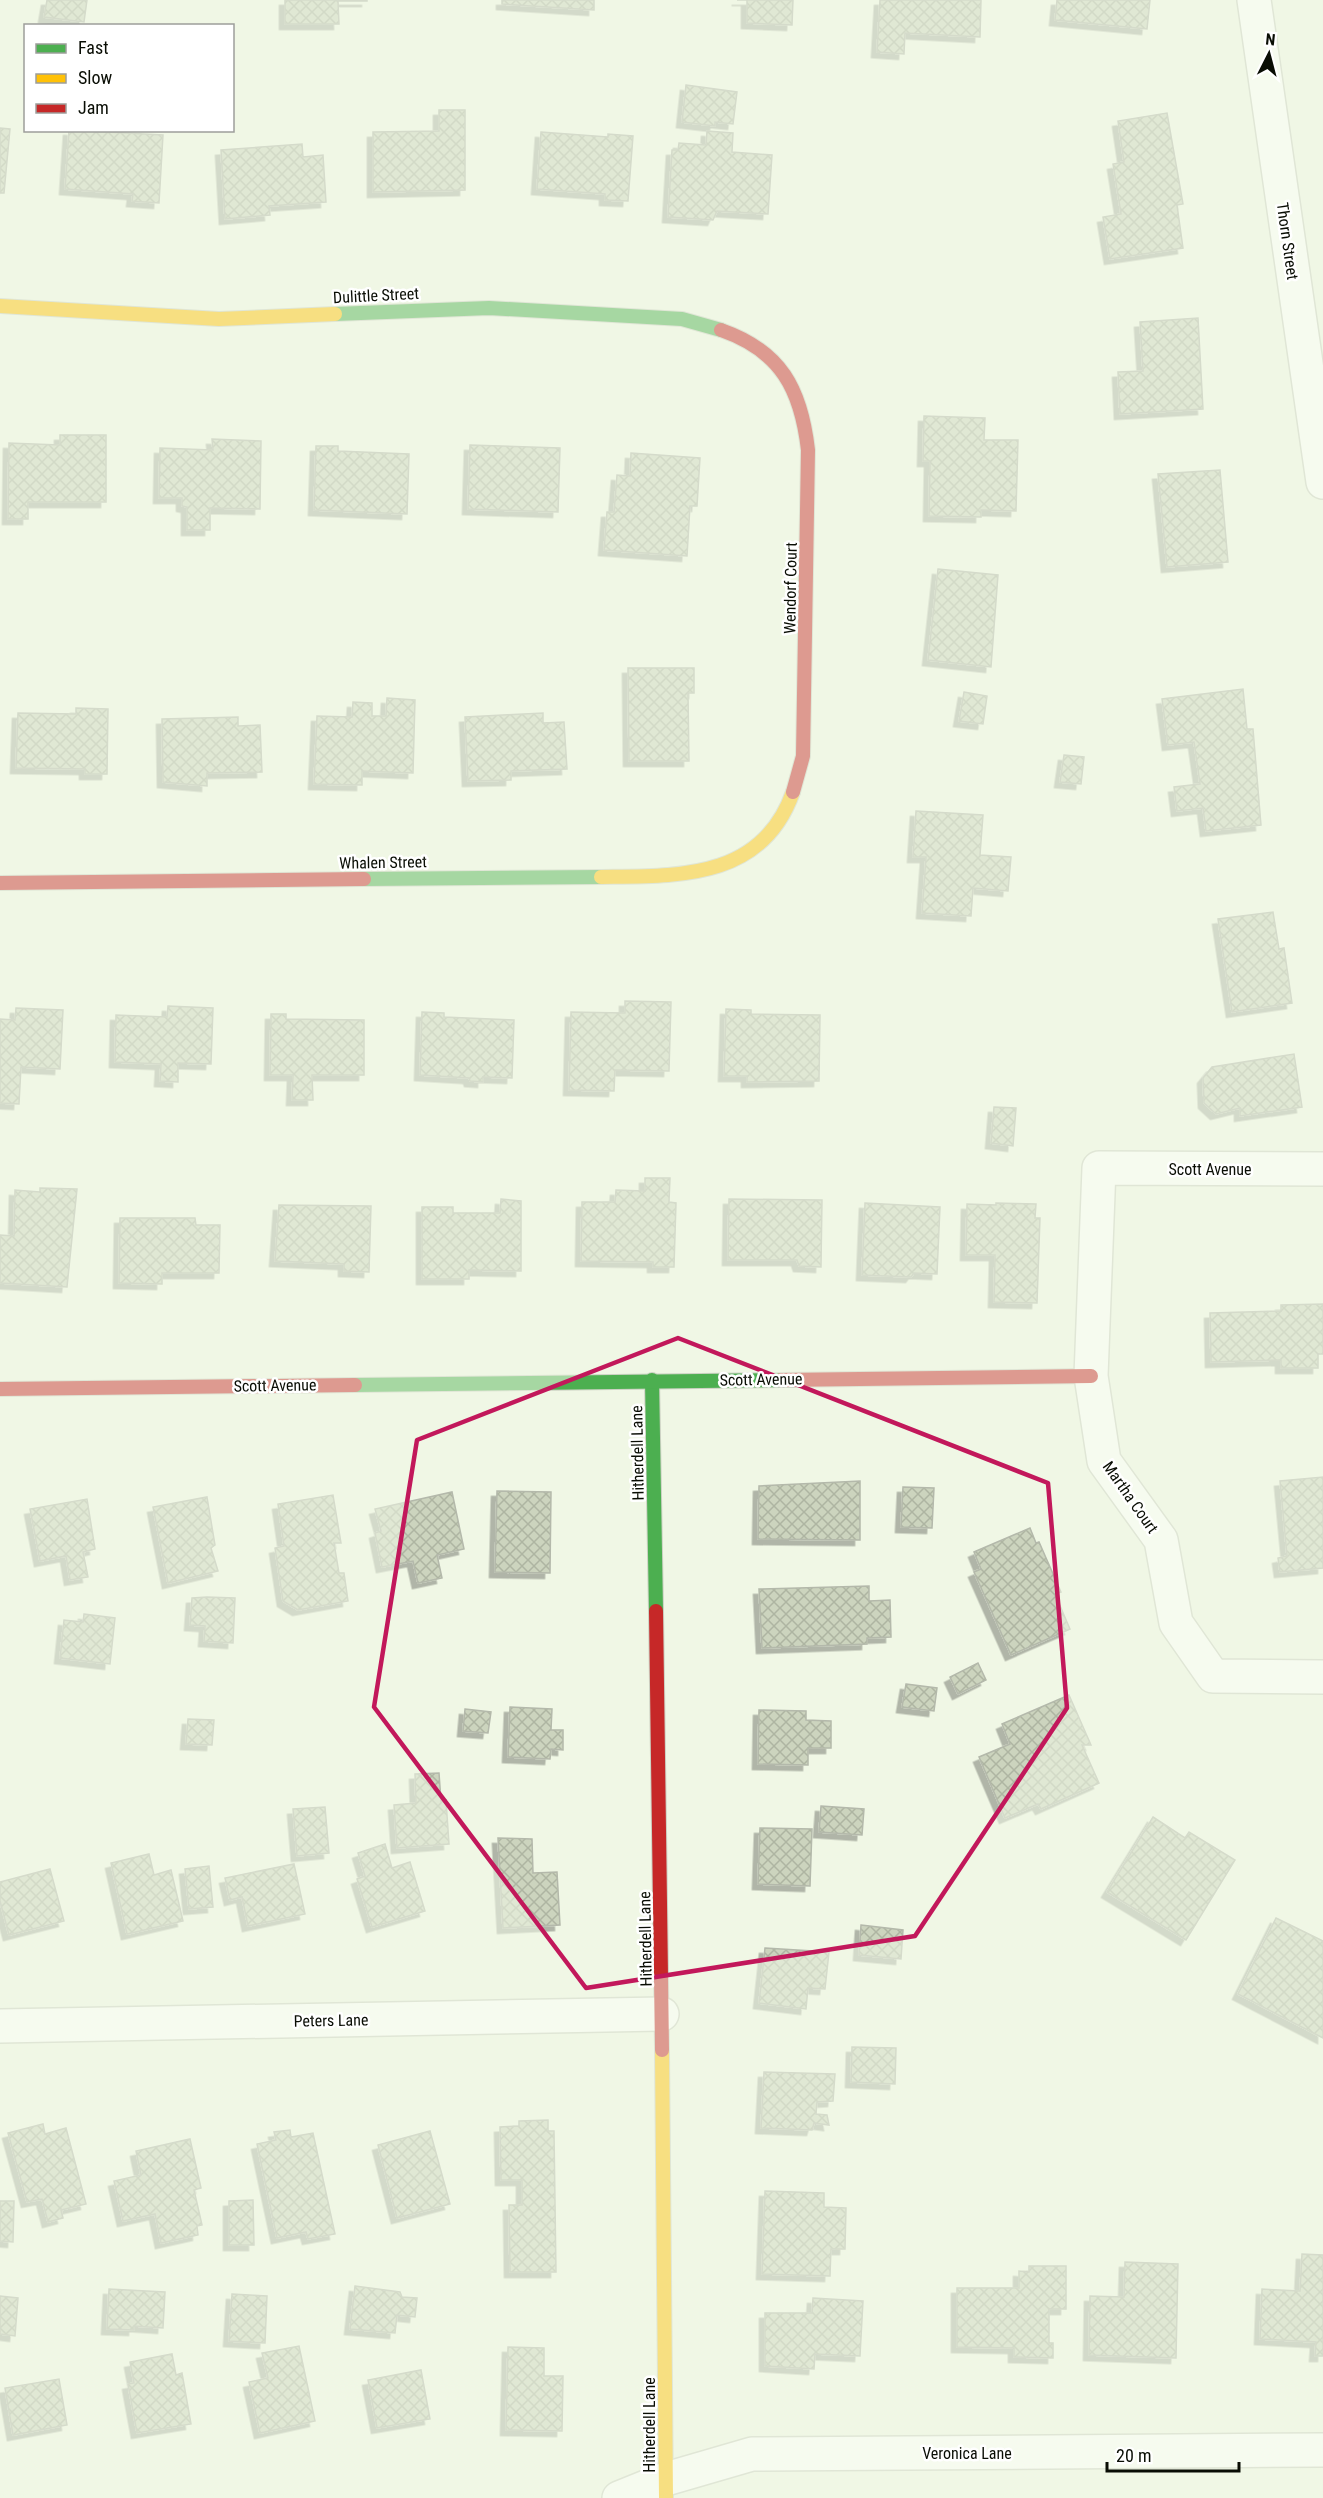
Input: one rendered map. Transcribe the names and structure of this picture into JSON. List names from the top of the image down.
{
  "streets": {
    "street": [
      "Thorn Street",
      "Dulittle Street",
      "Wendorf Court",
      "Whalen Street",
      "Scott Avenue",
      "Hitherdell Lane",
      "Martha Court",
      "Peters Lane",
      "Veronica Lane"
    ]
  },
  "crossings": [
    ["Dulittle Street", "Wendorf Court"],
    ["Wendorf Court", "Whalen Street"],
    ["Scott Avenue", "Hitherdell Lane"],
    ["Scott Avenue", "Martha Court"],
    ["Hitherdell Lane", "Peters Lane"],
    ["Hitherdell Lane", "Veronica Lane"]
  ],
  "legend": ["Fast", "Slow", "Jam"],
  "scale_bar": "20 m",
  "north": "top"
}
